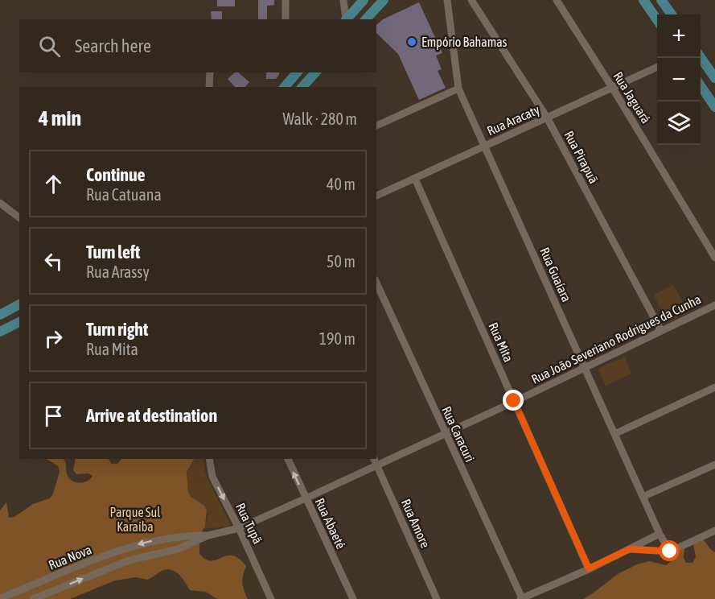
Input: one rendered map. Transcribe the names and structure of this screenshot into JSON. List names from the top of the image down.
{
  "streets": {
    "street": [
      "Rua Jaguará",
      "Rua Aracaty",
      "Rua Pirapuã",
      "Rua Guaíara",
      "Rua João Severiano Rodrigues da Cunha",
      "Rua Mita",
      "Rua Caracuri",
      "Rua Tupã",
      "Rua Abaeté",
      "Rua Amore",
      "Rua Nova"
    ]
  },
  "crossings": [
    ["Rua Jaguará", "Rua Aracaty"],
    ["Rua Aracaty", "Rua Pirapuã"],
    ["Rua Aracaty", "Rua Guaíara"],
    ["Rua Aracaty", "Rua Mita"],
    ["Rua Pirapuã", "Rua João Severiano Rodrigues da Cunha"],
    ["Rua Guaíara", "Rua João Severiano Rodrigues da Cunha"],
    ["Rua João Severiano Rodrigues da Cunha", "Rua Mita"],
    ["Rua João Severiano Rodrigues da Cunha", "Rua Caracuri"],
    ["Rua João Severiano Rodrigues da Cunha", "Rua Tupã"],
    ["Rua João Severiano Rodrigues da Cunha", "Rua Abaeté"],
    ["Rua João Severiano Rodrigues da Cunha", "Rua Amore"],
    ["Rua João Severiano Rodrigues da Cunha", "Rua Nova"],
    ["Rua Tupã", "Rua Nova"]
  ],
  "one_way": ["Rua Tupã"],
  "parks": ["Parque Sul Karaíba"],
  "places": ["Empório Bahamas"],
  "page": {
    "map_buttons": ["+", "−"],
    "search": "Search here",
    "heading": ["4 min", "Walk · 280 m"],
    "list": [
      ["Continue", "Rua Catuana", "40 m"],
      ["Turn left", "Rua Arassy", "50 m"],
      ["Turn right", "Rua Mita", "190 m"],
      "Arrive at destination"
    ]
  }
}
